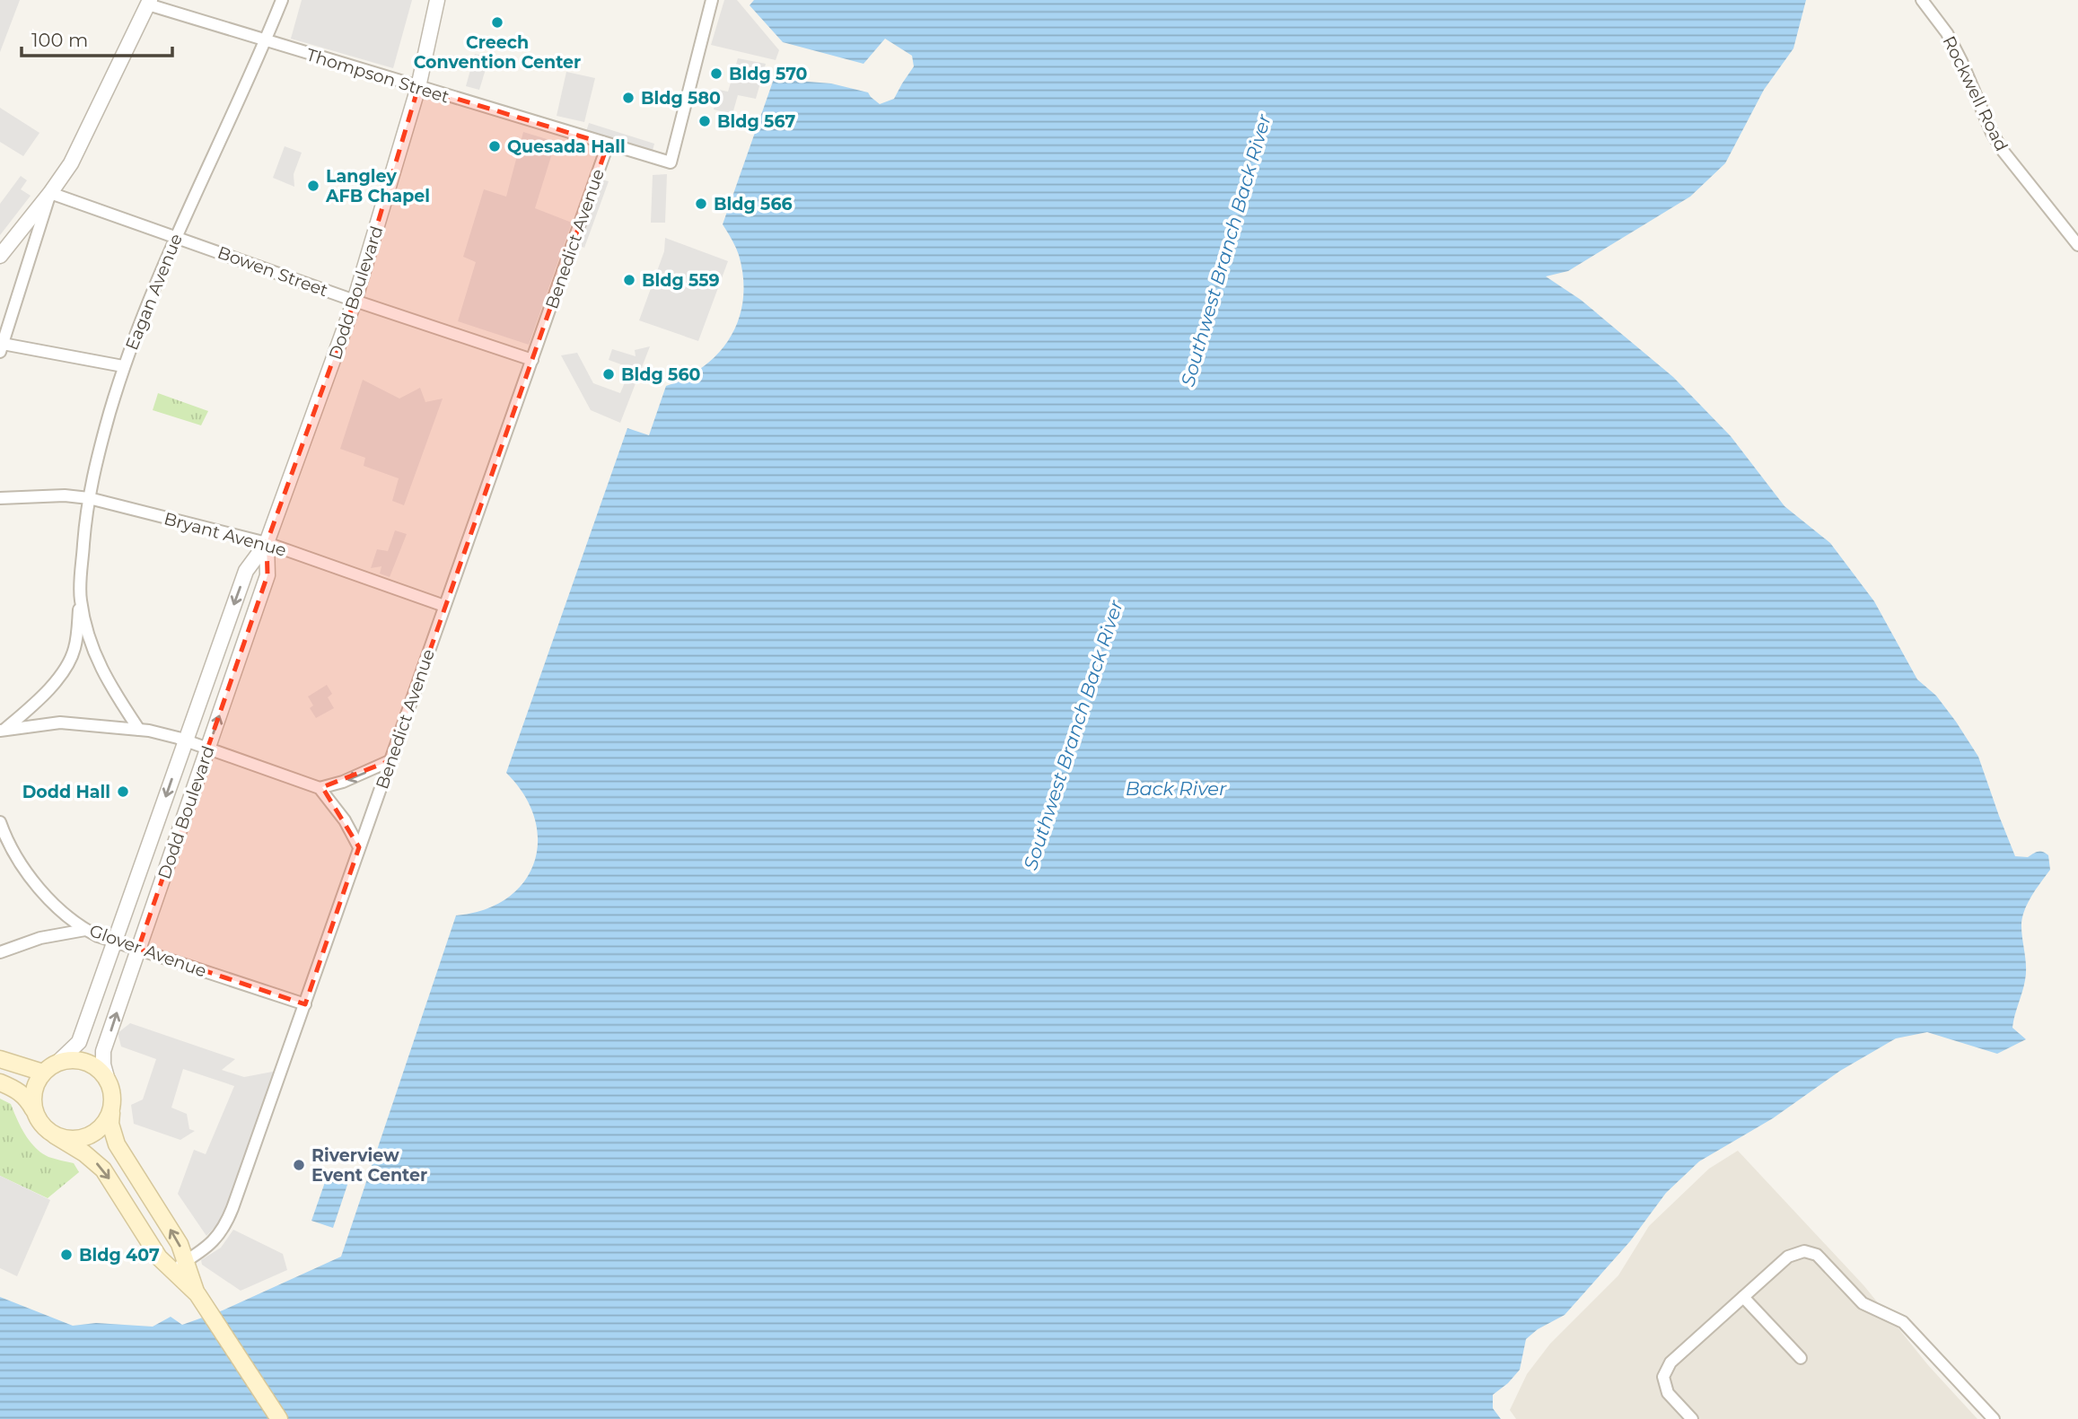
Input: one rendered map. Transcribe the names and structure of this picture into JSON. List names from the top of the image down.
{
  "streets": {
    "street": [
      "Thompson Street",
      "Rockwell Road",
      "Benedict Avenue",
      "Bowen Street",
      "Eagan Avenue",
      "Dodd Boulevard",
      "Bryant Avenue",
      "Glover Avenue"
    ]
  },
  "crossings": [
    ["Thompson Street", "Benedict Avenue"],
    ["Thompson Street", "Eagan Avenue"],
    ["Thompson Street", "Dodd Boulevard"],
    ["Benedict Avenue", "Bowen Street"],
    ["Benedict Avenue", "Bryant Avenue"],
    ["Benedict Avenue", "Glover Avenue"],
    ["Bowen Street", "Eagan Avenue"],
    ["Bowen Street", "Dodd Boulevard"],
    ["Eagan Avenue", "Bryant Avenue"],
    ["Dodd Boulevard", "Bryant Avenue"],
    ["Dodd Boulevard", "Glover Avenue"]
  ],
  "water": ["Southwest Branch Back River", "Back River"],
  "places": [
    "Creech Convention Center",
    "Bldg 570",
    "Bldg 580",
    "Bldg 567",
    "Quesada Hall",
    "Langley AFB Chapel",
    "Bldg 566",
    "Bldg 559",
    "Bldg 560",
    "Dodd Hall",
    "Riverview Event Center",
    "Bldg 407"
  ],
  "scale_bar": "100 m"
}
